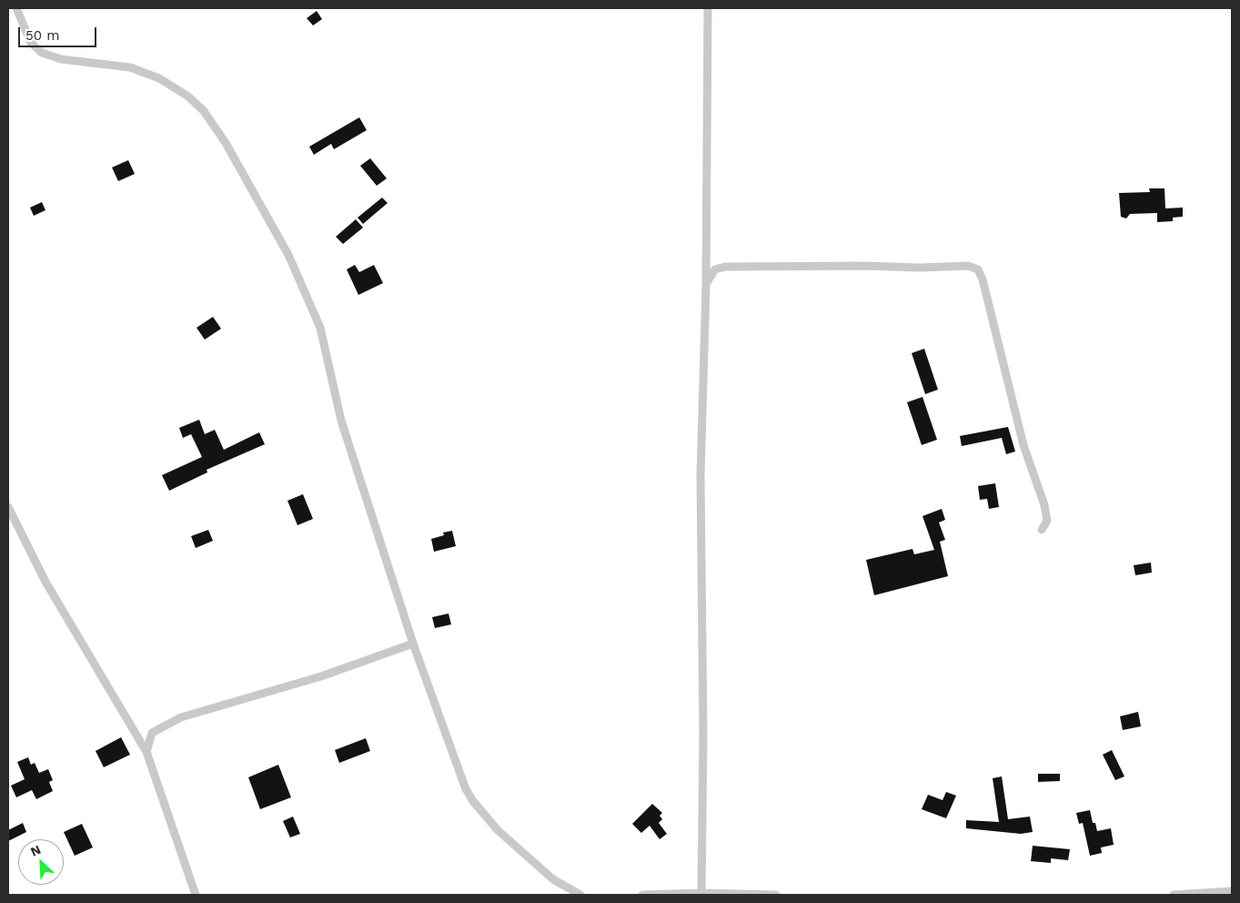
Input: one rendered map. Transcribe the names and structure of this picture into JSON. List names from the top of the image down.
{
  "scale_bar": "50 m",
  "north": "top left"
}
